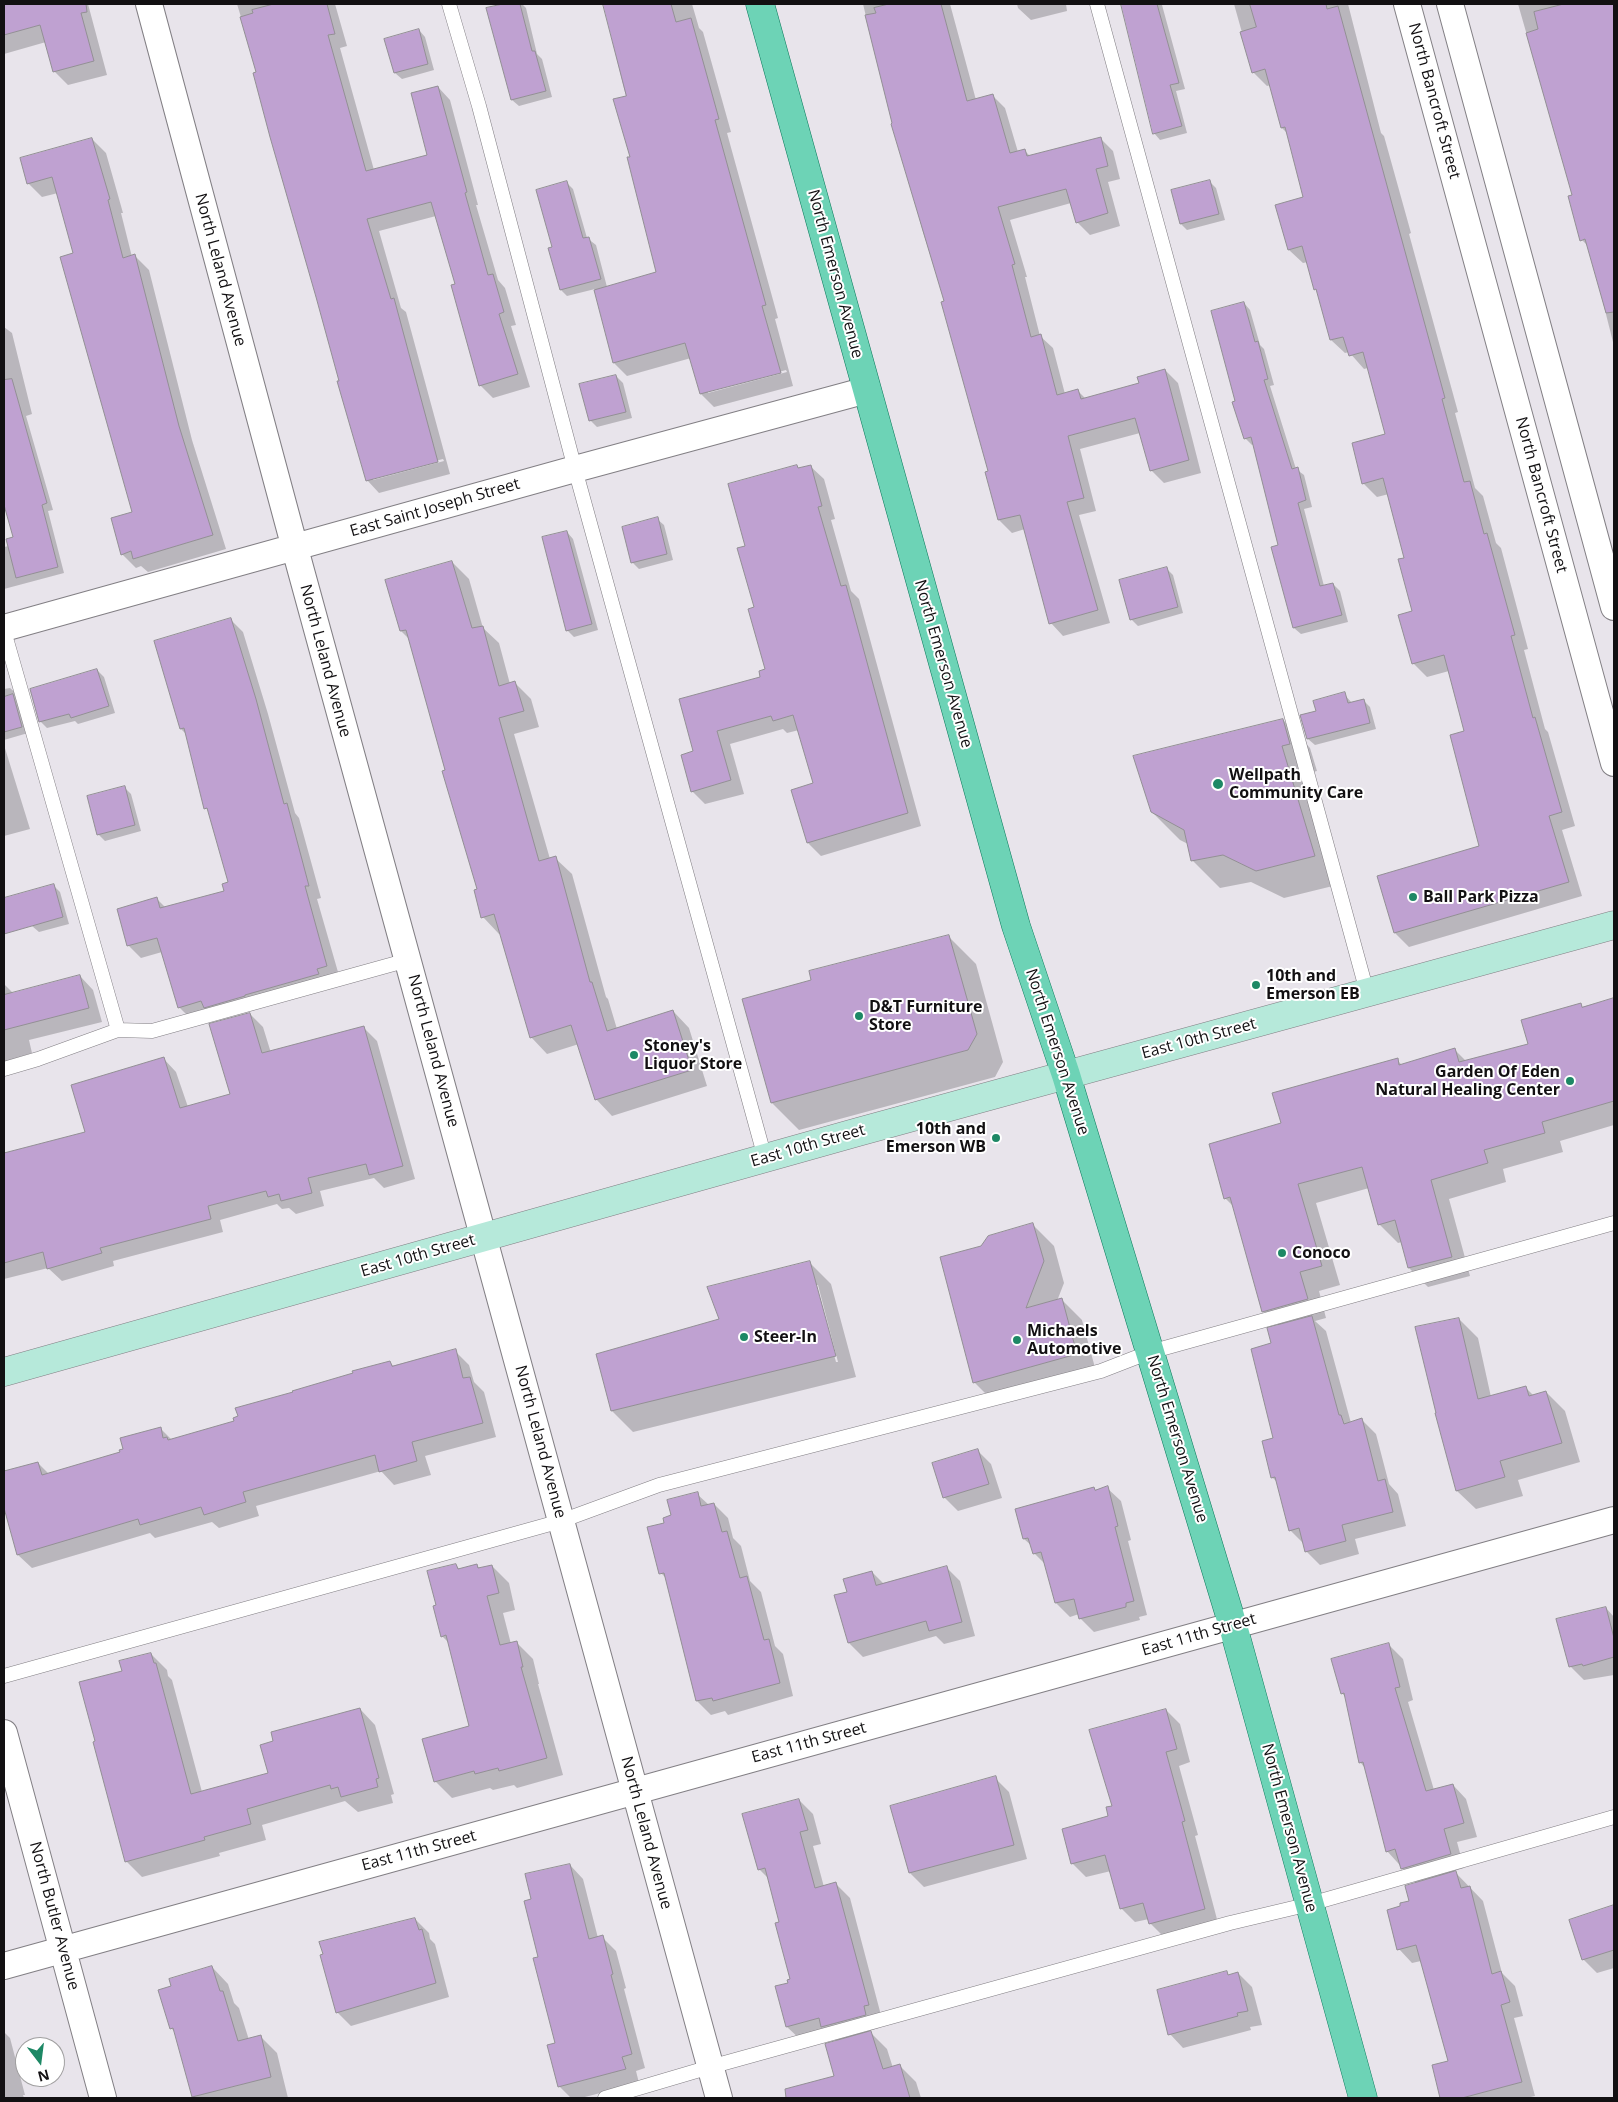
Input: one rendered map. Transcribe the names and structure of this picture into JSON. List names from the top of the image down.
{
  "streets": {
    "main road": ["North Emerson Avenue", "East 10th Street"],
    "street": [
      "North Bancroft Street",
      "North Leland Avenue",
      "East Saint Joseph Street",
      "East 11th Street",
      "North Butler Avenue"
    ]
  },
  "crossings": [
    ["North Leland Avenue", "East Saint Joseph Street"],
    ["North Leland Avenue", "East 10th Street"],
    ["North Leland Avenue", "East 11th Street"],
    ["North Emerson Avenue", "East Saint Joseph Street"],
    ["North Emerson Avenue", "East 10th Street"],
    ["North Emerson Avenue", "East 11th Street"],
    ["East 11th Street", "North Butler Avenue"]
  ],
  "places": [
    "Wellpath Community Care",
    "Ball Park Pizza",
    "10th and Emerson EB",
    "D&T Furniture Store",
    "Stoney's Liquor Store",
    "Garden Of Eden Natural Healing Center",
    "10th and Emerson WB",
    "Conoco",
    "Steer-In",
    "Michaels Automotive"
  ],
  "north": "bottom"
}
